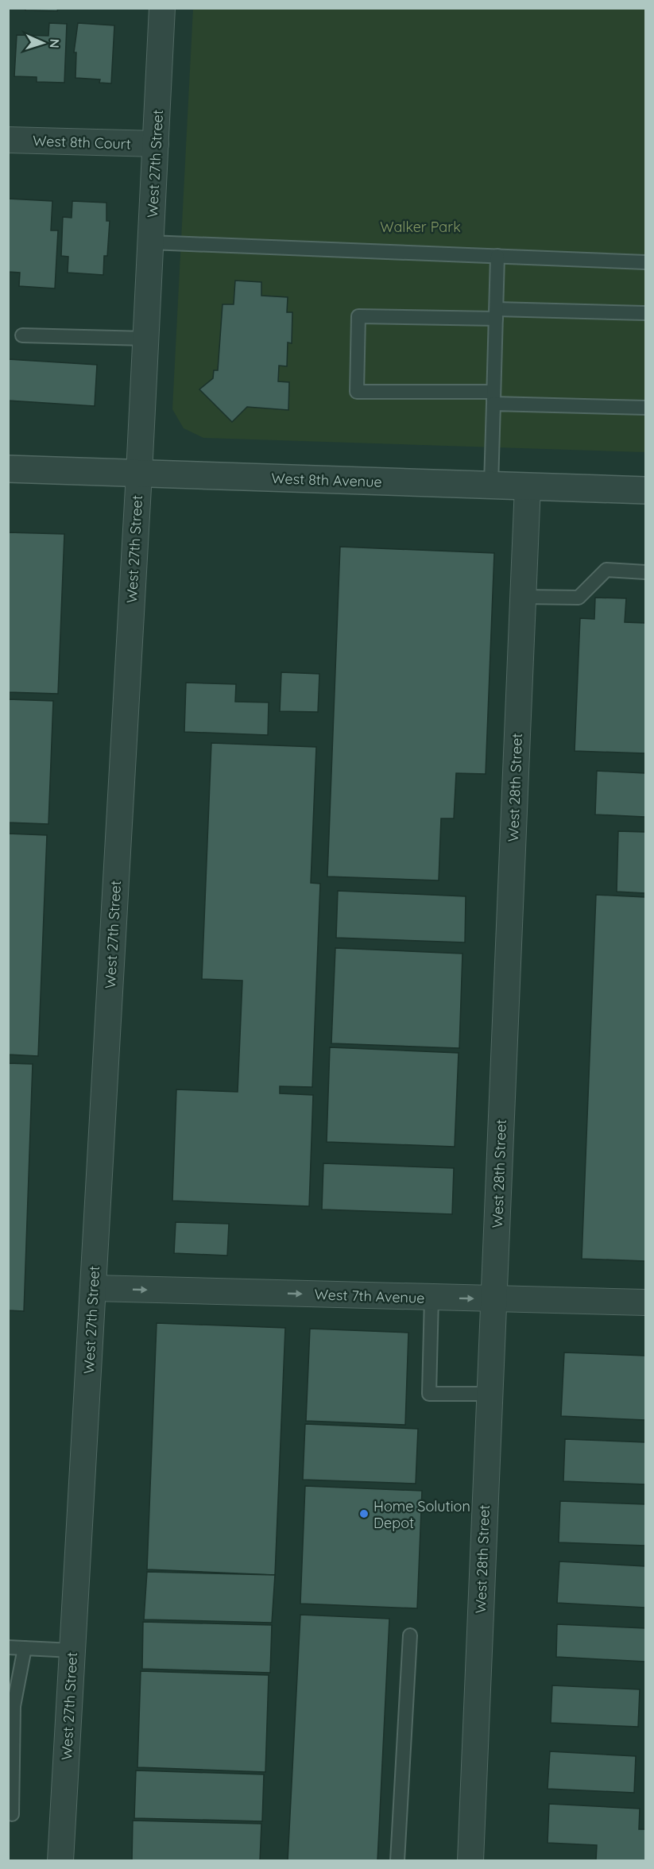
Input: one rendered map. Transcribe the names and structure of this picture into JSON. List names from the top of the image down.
{
  "streets": {
    "street": [
      "West 8th Court",
      "West 27th Street",
      "West 8th Avenue",
      "West 28th Street",
      "West 7th Avenue"
    ]
  },
  "crossings": [
    ["West 8th Court", "West 27th Street"],
    ["West 27th Street", "West 8th Avenue"],
    ["West 27th Street", "West 7th Avenue"],
    ["West 8th Avenue", "West 28th Street"],
    ["West 28th Street", "West 7th Avenue"]
  ],
  "one_way": ["West 7th Avenue"],
  "parks": ["Walker Park"],
  "places": ["Home Solution Depot"],
  "north": "right"
}
